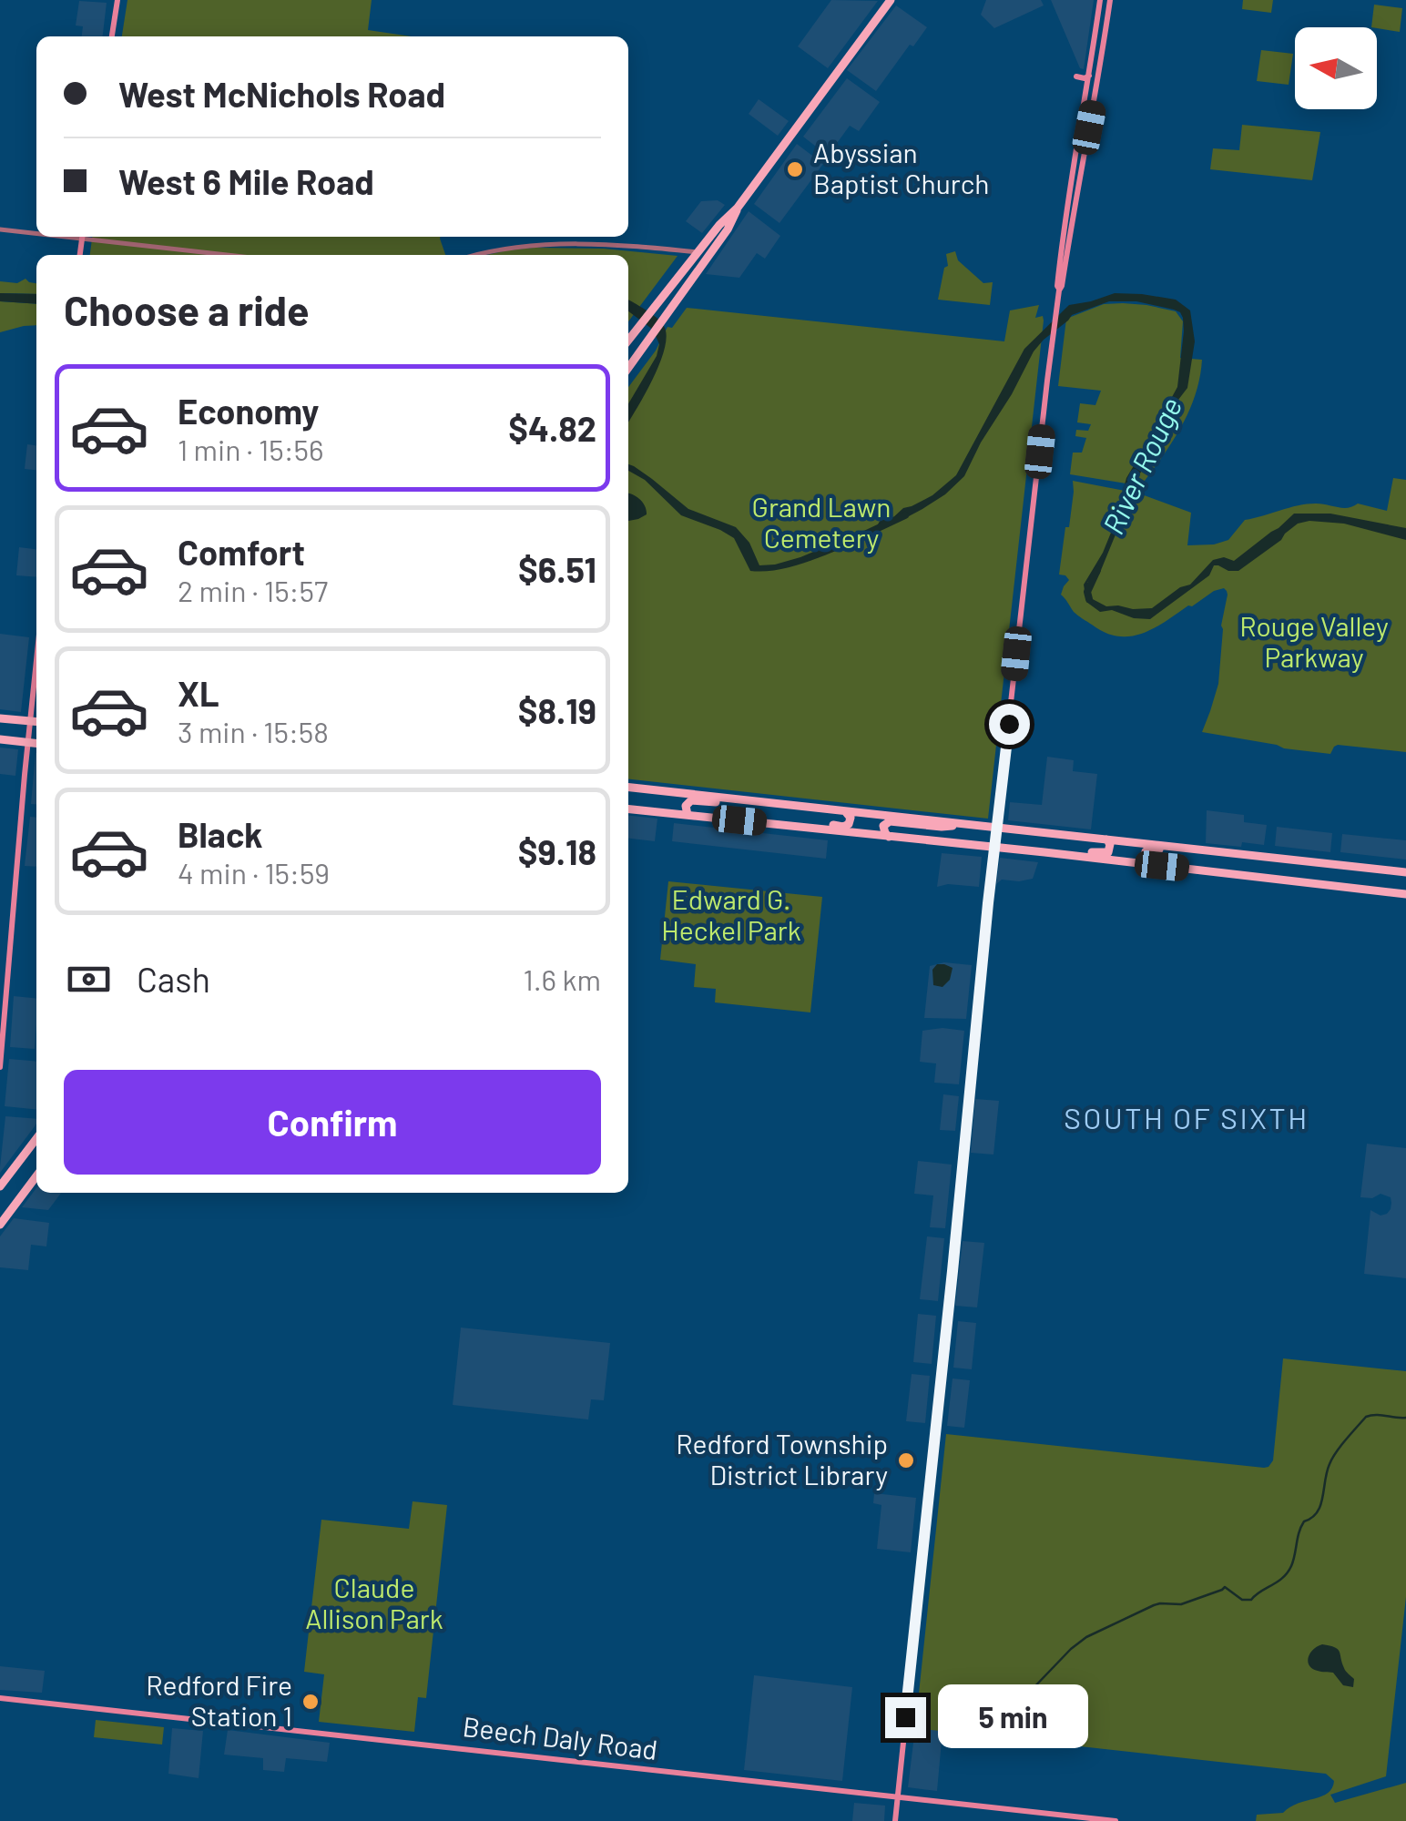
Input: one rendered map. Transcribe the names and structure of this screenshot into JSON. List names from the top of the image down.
{
  "streets": {
    "main road": ["Beech Daly Road"]
  },
  "districts": ["SOUTH OF SIXTH"],
  "water": ["River Rouge"],
  "parks": [
    "Grand Lawn Cemetery",
    "Rouge Valley Parkway",
    "Edward G. Heckel Park",
    "Claude Allison Park"
  ],
  "places": ["Abyssian Baptist Church", "Redford Township District Library", "Redford Fire Station 1"],
  "north": "left",
  "page": {
    "banner": ["West McNichols Road", "West 6 Mile Road"],
    "heading": "Choose a ride",
    "list": [
      {
        "name": "Economy",
        "note": "1 min · 15:56",
        "value": "$4.82"
      },
      {
        "name": "Comfort",
        "note": "2 min · 15:57",
        "value": "$6.51"
      },
      {
        "name": "XL",
        "note": "3 min · 15:58",
        "value": "$8.19"
      },
      {
        "name": "Black",
        "note": "4 min · 15:59",
        "value": "$9.18"
      }
    ],
    "pay": ["Cash", "1.6 km"],
    "buttons": "Confirm",
    "bubble": "5 min"
  }
}
